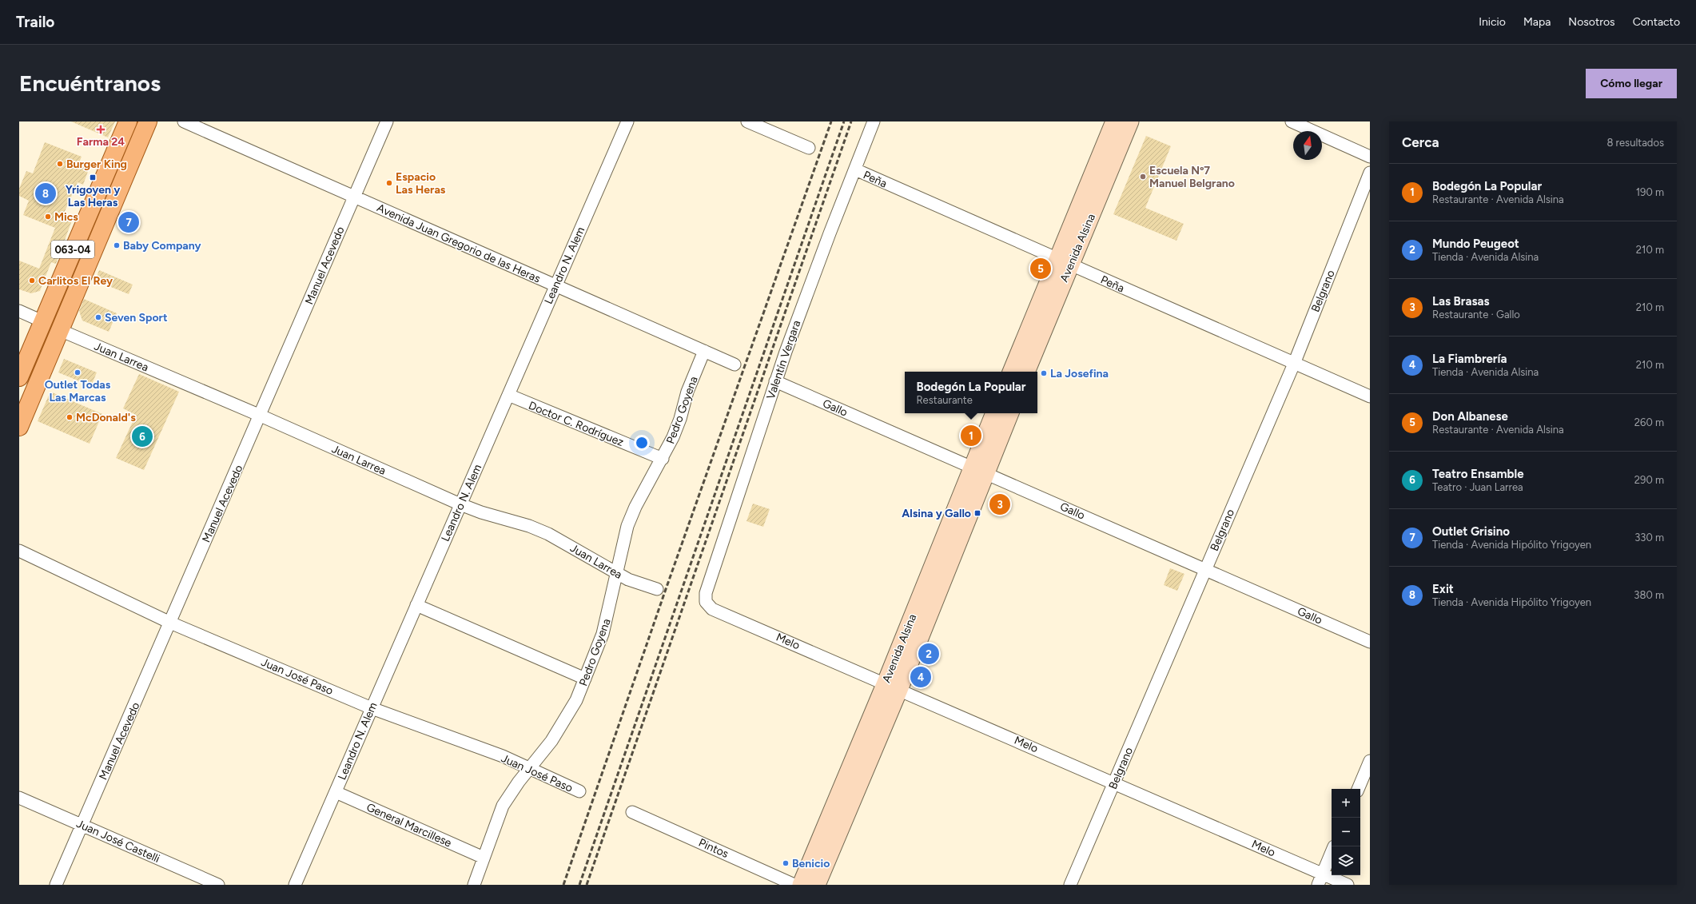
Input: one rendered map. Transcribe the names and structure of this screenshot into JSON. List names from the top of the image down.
{
  "streets": {
    "main road": ["Avenida Alsina", "063-04"],
    "street": [
      "Peña",
      "Avenida Juan Gregorio de las Heras",
      "Manuel Acevedo",
      "Leandro N. Alem",
      "Belgrano",
      "Juan Larrea",
      "Valentín Vergara",
      "Gallo",
      "Pedro Goyena",
      "Doctor C. Rodríguez",
      "Melo",
      "Juan José Paso",
      "General Marcillese",
      "Juan José Castelli",
      "Pintos"
    ]
  },
  "crossings": [
    ["Peña", "Avenida Alsina"],
    ["Peña", "Belgrano"],
    ["Peña", "Valentín Vergara"],
    ["Avenida Juan Gregorio de las Heras", "Manuel Acevedo"],
    ["Avenida Juan Gregorio de las Heras", "Leandro N. Alem"],
    ["Avenida Juan Gregorio de las Heras", "Pedro Goyena"],
    ["Avenida Alsina", "Gallo"],
    ["Avenida Alsina", "Melo"],
    ["063-04", "Juan Larrea"],
    ["Manuel Acevedo", "Juan Larrea"],
    ["Manuel Acevedo", "Juan José Paso"],
    ["Manuel Acevedo", "Juan José Castelli"],
    ["Leandro N. Alem", "Juan Larrea"],
    ["Leandro N. Alem", "Doctor C. Rodríguez"],
    ["Leandro N. Alem", "Juan José Paso"],
    ["Leandro N. Alem", "General Marcillese"],
    ["Belgrano", "Gallo"],
    ["Belgrano", "Melo"],
    ["Juan Larrea", "Pedro Goyena"],
    ["Valentín Vergara", "Gallo"],
    ["Valentín Vergara", "Melo"],
    ["Pedro Goyena", "Doctor C. Rodríguez"],
    ["Pedro Goyena", "Juan José Paso"],
    ["Pedro Goyena", "General Marcillese"]
  ],
  "places": {
    "health": ["Farma 24"],
    "other": [
      "Burger King",
      "Escuela Nº7 Manuel Belgrano",
      "Espacio Las Heras",
      "Mics",
      "Baby Company",
      "Carlitos El Rey",
      "Seven Sport",
      "Outlet Todas Las Marcas",
      "La Josefina",
      "McDonald's",
      "Benicio"
    ],
    "transit": ["Yrigoyen y Las Heras", "Alsina y Gallo"]
  },
  "north": "top",
  "page": {
    "header": "Trailo",
    "nav": [
      "Inicio",
      "Mapa",
      "Nosotros",
      "Contacto"
    ],
    "buttons": "Cómo llegar",
    "title": "Encuéntranos",
    "heading": ["Cerca", "8 resultados"],
    "list": [
      {
        "mark": "1",
        "name": "Bodegón La Popular",
        "note": "Restaurante · Avenida Alsina",
        "value": "190 m"
      },
      {
        "mark": "2",
        "name": "Mundo Peugeot",
        "note": "Tienda · Avenida Alsina",
        "value": "210 m"
      },
      {
        "mark": "3",
        "name": "Las Brasas",
        "note": "Restaurante · Gallo",
        "value": "210 m"
      },
      {
        "mark": "4",
        "name": "La Fiambrería",
        "note": "Tienda · Avenida Alsina",
        "value": "210 m"
      },
      {
        "mark": "5",
        "name": "Don Albanese",
        "note": "Restaurante · Avenida Alsina",
        "value": "260 m"
      },
      {
        "mark": "6",
        "name": "Teatro Ensamble",
        "note": "Teatro · Juan Larrea",
        "value": "290 m"
      },
      {
        "mark": "7",
        "name": "Outlet Grisino",
        "note": "Tienda · Avenida Hipólito Yrigoyen",
        "value": "330 m"
      },
      {
        "mark": "8",
        "name": "Exit",
        "note": "Tienda · Avenida Hipólito Yrigoyen",
        "value": "380 m"
      }
    ],
    "pins": [
      "8",
      "7",
      "5",
      "1",
      "6",
      "3",
      "2",
      "4"
    ],
    "popup": ["Bodegón La Popular", "Restaurante"],
    "map_buttons": ["+", "−"]
  }
}
